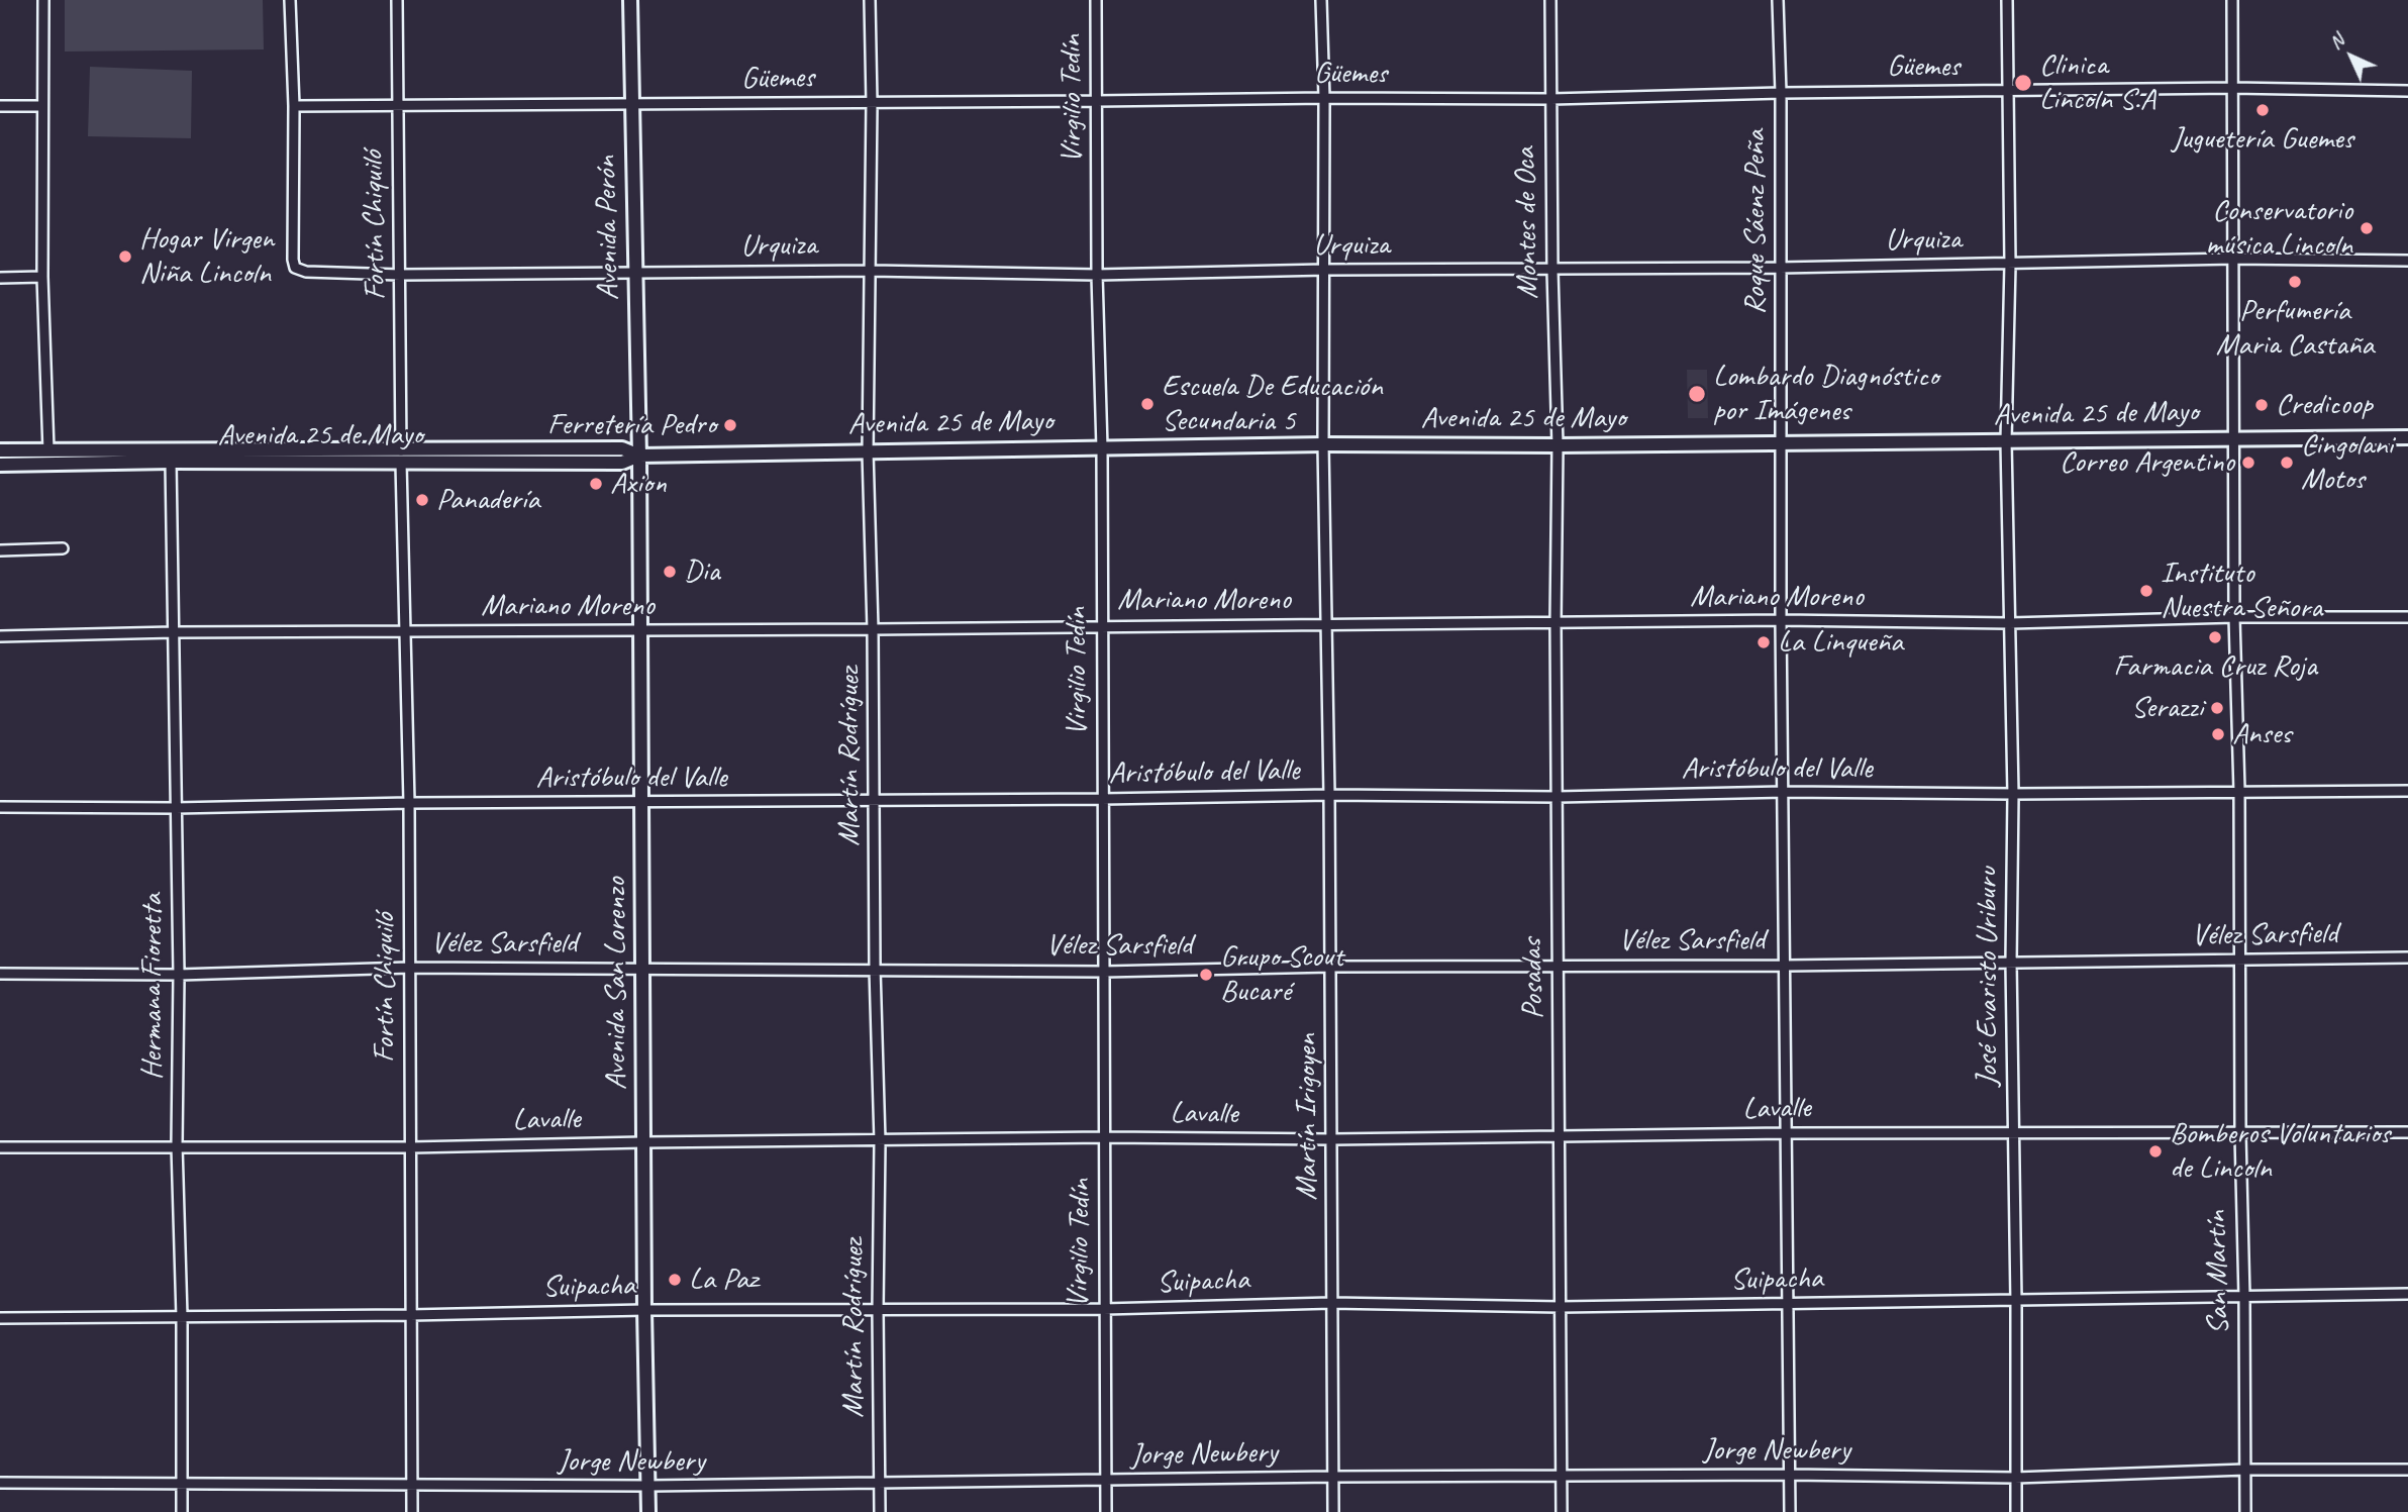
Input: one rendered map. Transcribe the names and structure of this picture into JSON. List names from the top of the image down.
{
  "streets": {
    "main road": ["Avenida Perón", "Avenida 25 de Mayo", "Avenida San Lorenzo"],
    "street": [
      "Güemes",
      "Virgilio Tedín",
      "Roque Sáenz Peña",
      "Montes de Oca",
      "Fortín Chiquiló",
      "Urquiza",
      "Mariano Moreno",
      "Martín Rodríguez",
      "Aristóbulo del Valle",
      "Vélez Sarsfield",
      "José Evaristo Uriburu",
      "Posadas",
      "Hermana Fioretta",
      "Lavalle",
      "Martín Irigoyen",
      "San Martín",
      "Suipacha",
      "Jorge Newbery"
    ]
  },
  "crossings": [
    ["Güemes", "Virgilio Tedín"],
    ["Güemes", "Roque Sáenz Peña"],
    ["Güemes", "Montes de Oca"],
    ["Güemes", "Fortín Chiquiló"],
    ["Güemes", "Avenida Perón"],
    ["Güemes", "Urquiza"],
    ["Güemes", "Martín Rodríguez"],
    ["Güemes", "José Evaristo Uriburu"],
    ["Güemes", "Martín Irigoyen"],
    ["Güemes", "San Martín"],
    ["Virgilio Tedín", "Urquiza"],
    ["Virgilio Tedín", "Avenida 25 de Mayo"],
    ["Virgilio Tedín", "Mariano Moreno"],
    ["Virgilio Tedín", "Aristóbulo del Valle"],
    ["Virgilio Tedín", "Vélez Sarsfield"],
    ["Virgilio Tedín", "Lavalle"],
    ["Virgilio Tedín", "Suipacha"],
    ["Virgilio Tedín", "Jorge Newbery"],
    ["Roque Sáenz Peña", "Urquiza"],
    ["Roque Sáenz Peña", "Avenida 25 de Mayo"],
    ["Roque Sáenz Peña", "Mariano Moreno"],
    ["Roque Sáenz Peña", "Aristóbulo del Valle"],
    ["Roque Sáenz Peña", "Vélez Sarsfield"],
    ["Roque Sáenz Peña", "Lavalle"],
    ["Roque Sáenz Peña", "Suipacha"],
    ["Roque Sáenz Peña", "Jorge Newbery"],
    ["Montes de Oca", "Urquiza"],
    ["Montes de Oca", "Avenida 25 de Mayo"],
    ["Montes de Oca", "Posadas"],
    ["Fortín Chiquiló", "Urquiza"],
    ["Fortín Chiquiló", "Avenida 25 de Mayo"],
    ["Fortín Chiquiló", "Mariano Moreno"],
    ["Fortín Chiquiló", "Aristóbulo del Valle"],
    ["Fortín Chiquiló", "Vélez Sarsfield"],
    ["Fortín Chiquiló", "Lavalle"],
    ["Fortín Chiquiló", "Suipacha"],
    ["Fortín Chiquiló", "Jorge Newbery"],
    ["Avenida Perón", "Urquiza"],
    ["Avenida Perón", "Avenida 25 de Mayo"],
    ["Avenida Perón", "Avenida San Lorenzo"],
    ["Urquiza", "Martín Rodríguez"],
    ["Urquiza", "José Evaristo Uriburu"],
    ["Urquiza", "Martín Irigoyen"],
    ["Urquiza", "San Martín"],
    ["Avenida 25 de Mayo", "Martín Rodríguez"],
    ["Avenida 25 de Mayo", "José Evaristo Uriburu"],
    ["Avenida 25 de Mayo", "Posadas"],
    ["Avenida 25 de Mayo", "Avenida San Lorenzo"],
    ["Avenida 25 de Mayo", "Hermana Fioretta"],
    ["Avenida 25 de Mayo", "Martín Irigoyen"],
    ["Avenida 25 de Mayo", "San Martín"],
    ["Mariano Moreno", "Martín Rodríguez"],
    ["Mariano Moreno", "José Evaristo Uriburu"],
    ["Mariano Moreno", "Posadas"],
    ["Mariano Moreno", "Avenida San Lorenzo"],
    ["Mariano Moreno", "Hermana Fioretta"],
    ["Mariano Moreno", "Martín Irigoyen"],
    ["Mariano Moreno", "San Martín"],
    ["Martín Rodríguez", "Aristóbulo del Valle"],
    ["Martín Rodríguez", "Vélez Sarsfield"],
    ["Martín Rodríguez", "Lavalle"],
    ["Martín Rodríguez", "Suipacha"],
    ["Martín Rodríguez", "Jorge Newbery"],
    ["Aristóbulo del Valle", "José Evaristo Uriburu"],
    ["Aristóbulo del Valle", "Posadas"],
    ["Aristóbulo del Valle", "Avenida San Lorenzo"],
    ["Aristóbulo del Valle", "Hermana Fioretta"],
    ["Aristóbulo del Valle", "Martín Irigoyen"],
    ["Aristóbulo del Valle", "San Martín"],
    ["Vélez Sarsfield", "José Evaristo Uriburu"],
    ["Vélez Sarsfield", "Posadas"],
    ["Vélez Sarsfield", "Avenida San Lorenzo"],
    ["Vélez Sarsfield", "Hermana Fioretta"],
    ["Vélez Sarsfield", "Martín Irigoyen"],
    ["Vélez Sarsfield", "San Martín"],
    ["José Evaristo Uriburu", "Lavalle"],
    ["José Evaristo Uriburu", "Suipacha"],
    ["José Evaristo Uriburu", "Jorge Newbery"],
    ["Posadas", "Lavalle"],
    ["Posadas", "Suipacha"],
    ["Posadas", "Jorge Newbery"],
    ["Avenida San Lorenzo", "Lavalle"],
    ["Avenida San Lorenzo", "Suipacha"],
    ["Avenida San Lorenzo", "Jorge Newbery"],
    ["Hermana Fioretta", "Lavalle"],
    ["Hermana Fioretta", "Suipacha"],
    ["Hermana Fioretta", "Jorge Newbery"],
    ["Lavalle", "Martín Irigoyen"],
    ["Lavalle", "San Martín"],
    ["Martín Irigoyen", "Suipacha"],
    ["Martín Irigoyen", "Jorge Newbery"],
    ["San Martín", "Suipacha"],
    ["San Martín", "Jorge Newbery"]
  ],
  "places": [
    "Clinica Lincoln S.A",
    "Juguetería Guemes",
    "Conservatorio música Lincoln",
    "Hogar Virgen Niña Lincoln",
    "Perfumería Maria Castaña",
    "Lombardo Diagnóstico por Imágenes",
    "Escuela De Educación Secundaria 5",
    "Credicoop",
    "Ferretería Pedro",
    "Correo Argentino",
    "Cingolani Motos",
    "Axion",
    "Panadería",
    "Dia",
    "Instituto Nuestra Señora",
    "Farmacia Cruz Roja",
    "La Linqueña",
    "Serazzi",
    "Anses",
    "Grupo Scout Bucaré",
    "Bomberos Voluntarios de Lincoln",
    "La Paz"
  ],
  "north": "top left"
}
